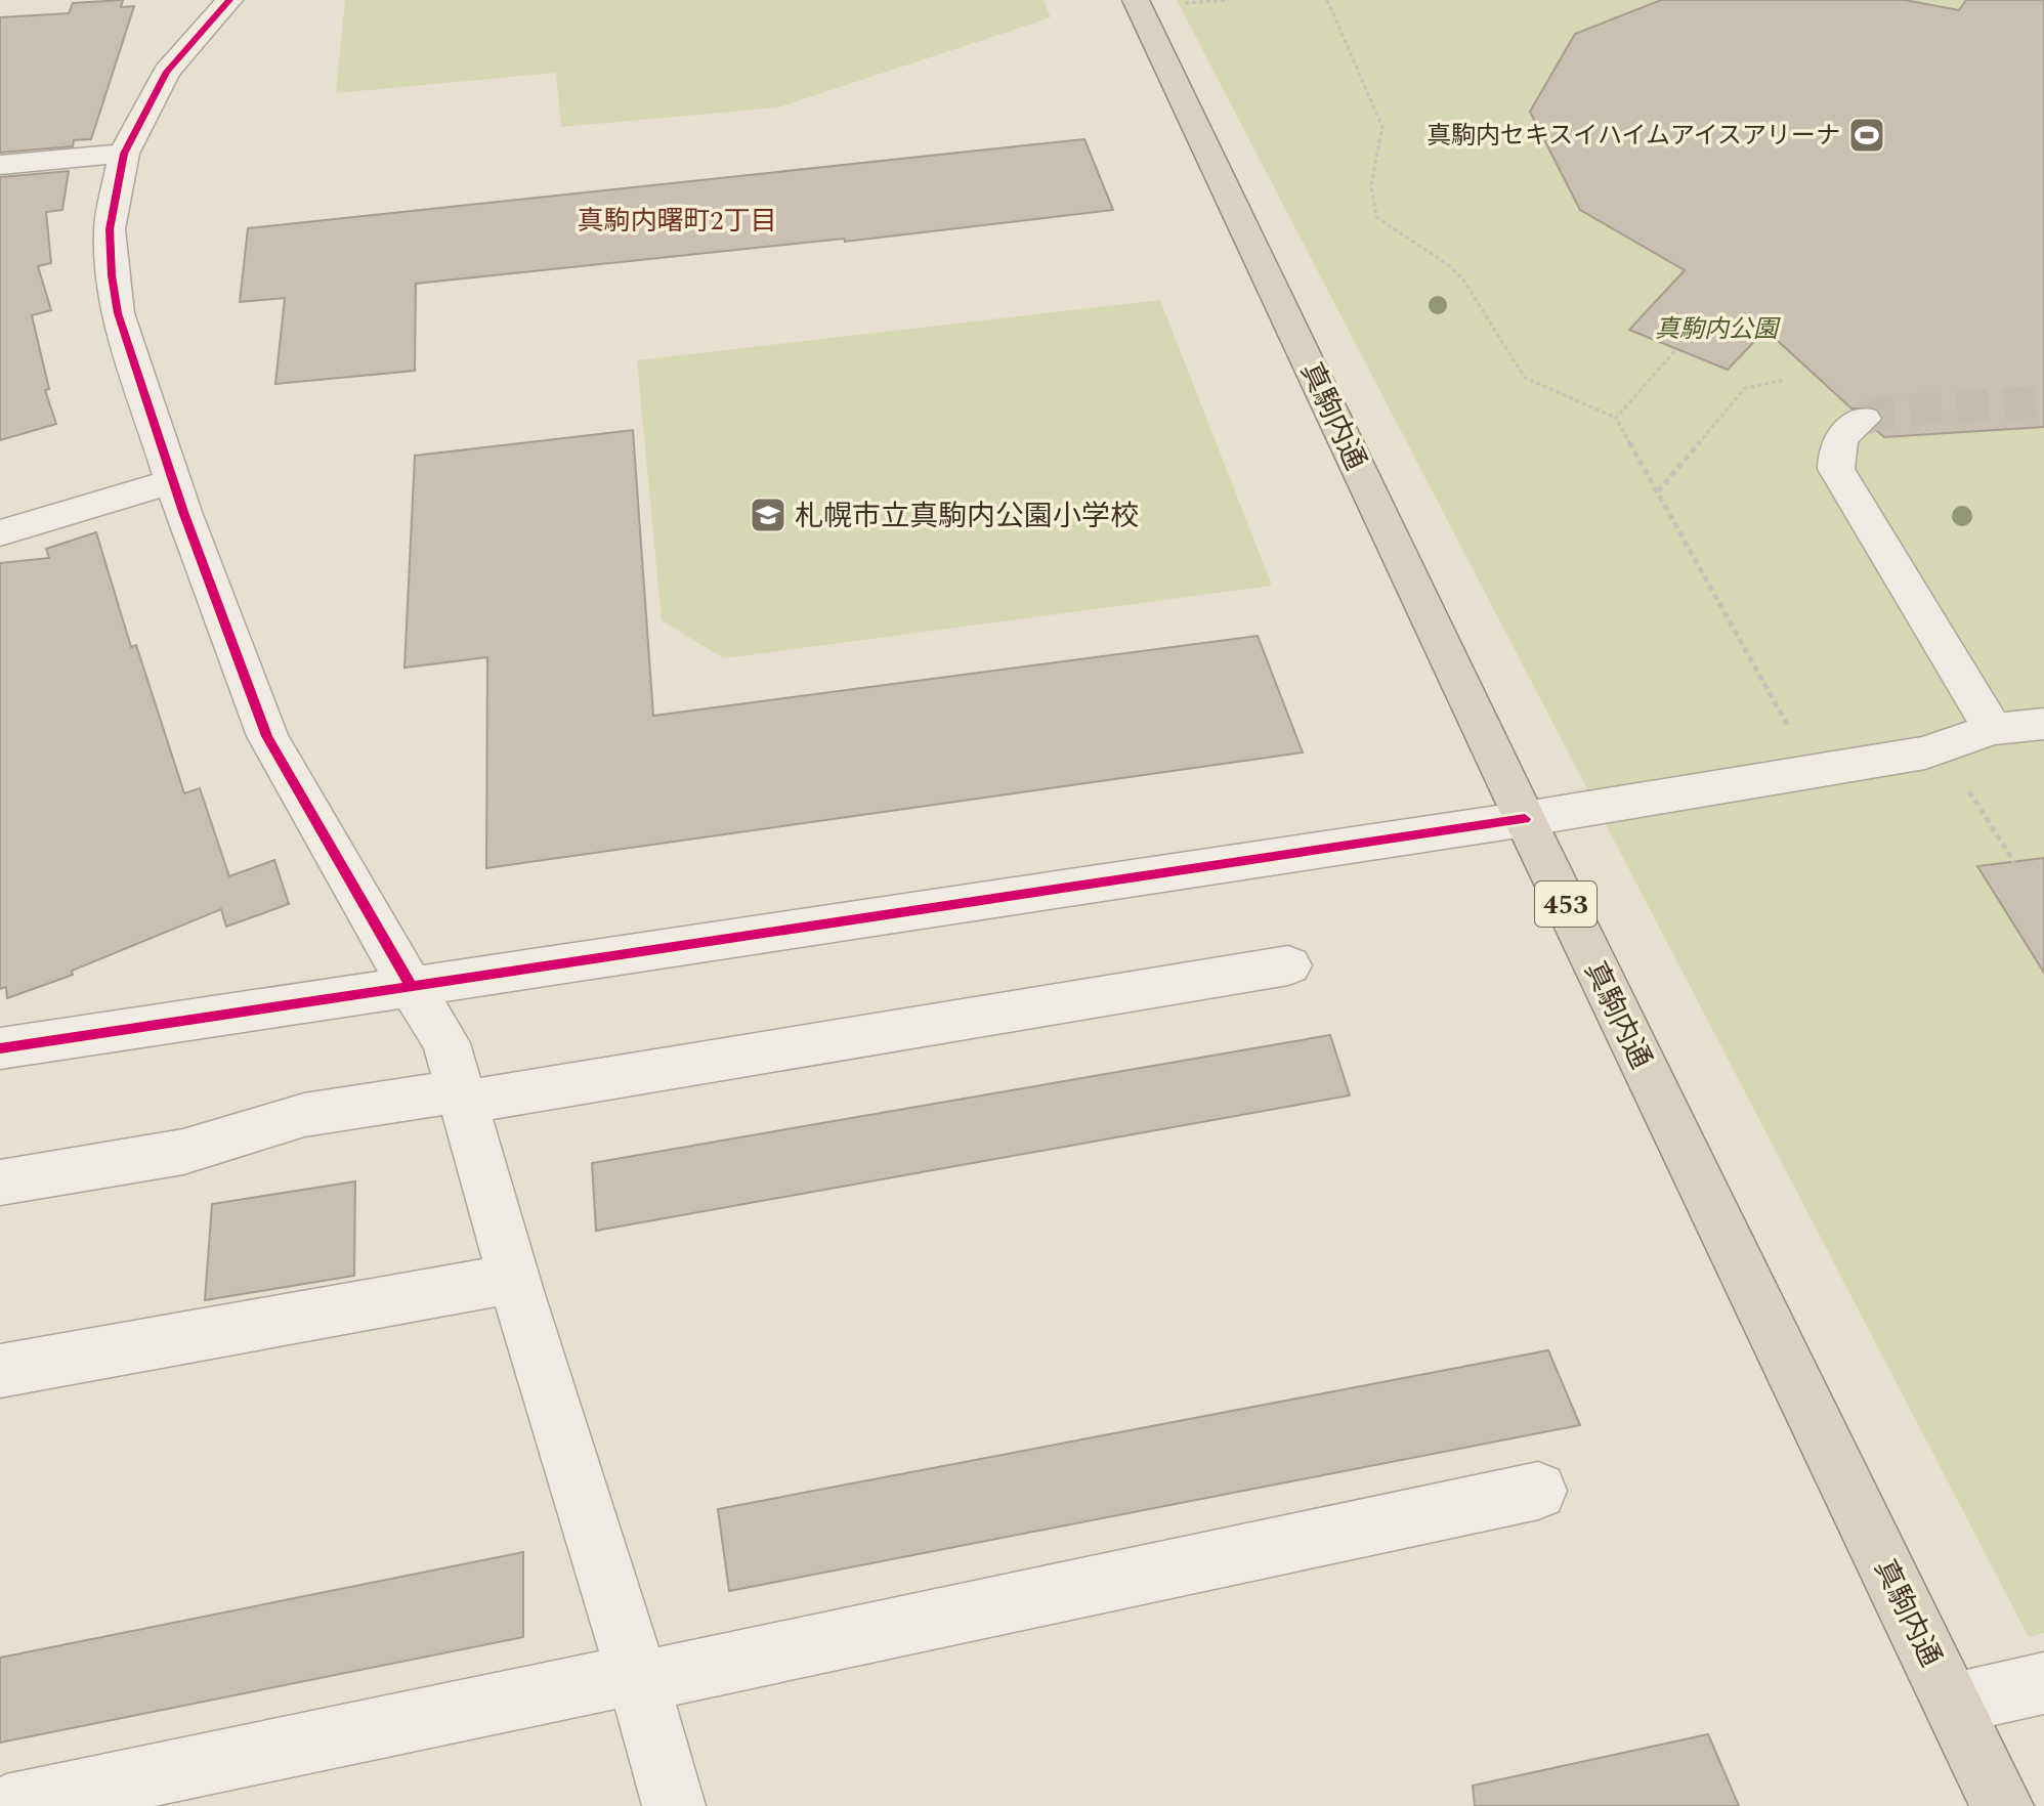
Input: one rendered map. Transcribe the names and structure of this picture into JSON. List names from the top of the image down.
{
  "streets": {
    "highway": ["真駒内通", "453"]
  },
  "districts": ["真駒内曙町2丁目"],
  "parks": ["真駒内公園"],
  "places": {
    "sports": ["真駒内セキスイハイムアイスアリーナ"],
    "school or university": ["札幌市立真駒内公園小学校"]
  }
}
